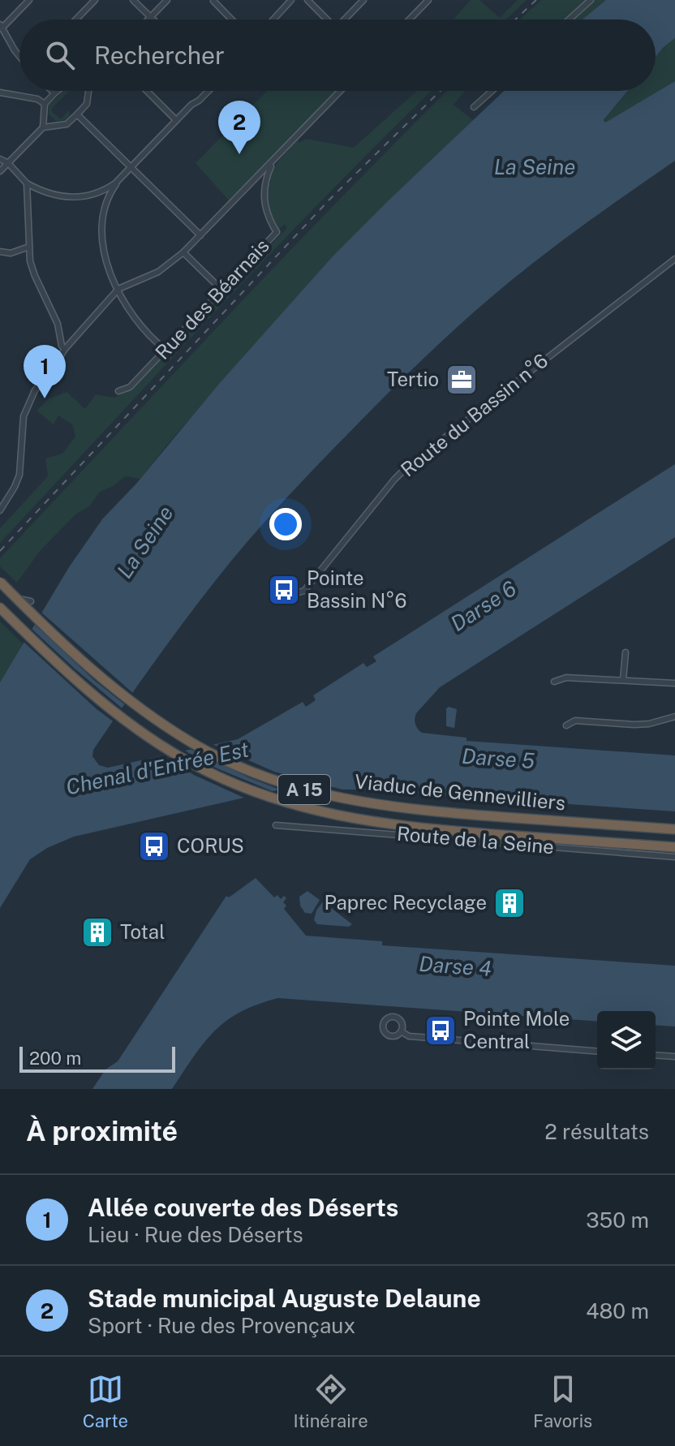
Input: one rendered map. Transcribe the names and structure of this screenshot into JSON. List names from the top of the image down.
{
  "streets": {
    "highway": ["A 15", "Viaduc de Gennevilliers"],
    "street": ["Rue des Béarnais", "Route du Bassin n°6", "Route de la Seine"]
  },
  "water": [
    "La Seine",
    "Darse 6",
    "Darse 5",
    "Chenal d'Entrée Est",
    "Darse 4"
  ],
  "places": {
    "office": ["Tertio"],
    "bus stop": ["Pointe Bassin N°6", "CORUS", "Pointe Mole Central"],
    "building": ["Paprec Recyclage", "Total"]
  },
  "scale_bar": "200 m",
  "page": {
    "search": "Rechercher",
    "pins": ["2", "1"],
    "scale": "200 m",
    "heading": ["À proximité", "2 résultats"],
    "list": [
      {
        "mark": "1",
        "name": "Allée couverte des Déserts",
        "note": "Lieu · Rue des Déserts",
        "value": "350 m"
      },
      {
        "mark": "2",
        "name": "Stade municipal Auguste Delaune",
        "note": "Sport · Rue des Provençaux",
        "value": "480 m"
      }
    ],
    "nav": ["Carte", "Itinéraire", "Favoris"]
  }
}
